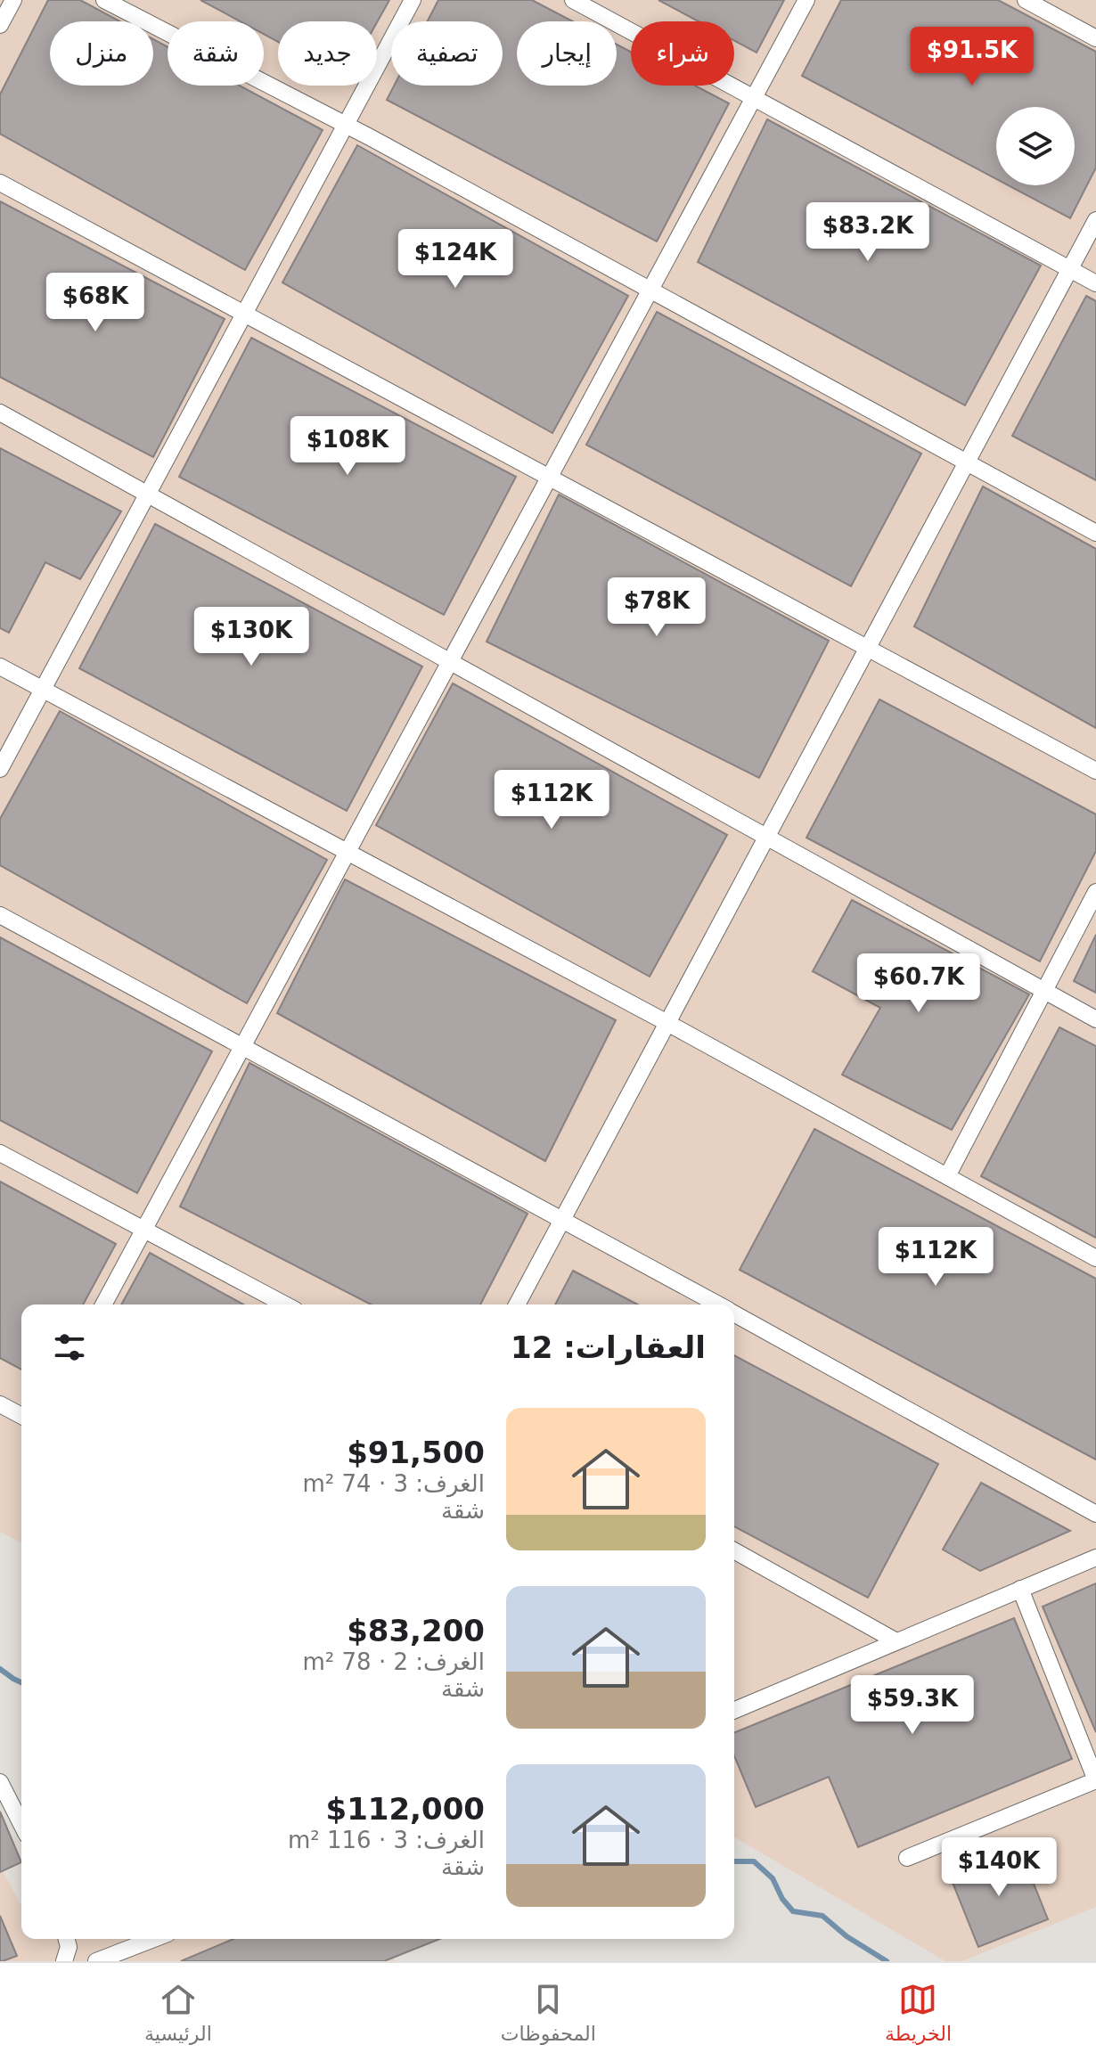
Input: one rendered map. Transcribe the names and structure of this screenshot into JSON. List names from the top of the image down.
{
  "page": {
    "chip": [
      "شراء",
      "إيجار",
      "تصفية",
      "جديد",
      "شقة",
      "منزل"
    ],
    "price": [
      "$91.5K",
      "$83.2K",
      "$124K",
      "$68K",
      "$108K",
      "$78K",
      "$130K",
      "$112K",
      "$60.7K",
      "$112K",
      "$59.3K",
      "$140K"
    ],
    "heading": "العقارات: 12",
    "list": [
      {
        "name": "$91,500",
        "note": "الغرف: 3 · 74 m² · شقة"
      },
      {
        "name": "$83,200",
        "note": "الغرف: 2 · 78 m² · شقة"
      },
      {
        "name": "$112,000",
        "note": "الغرف: 3 · 116 m² · شقة"
      }
    ],
    "tabs": ["الخريطة", "المحفوظات", "الرئيسية"]
  }
}
